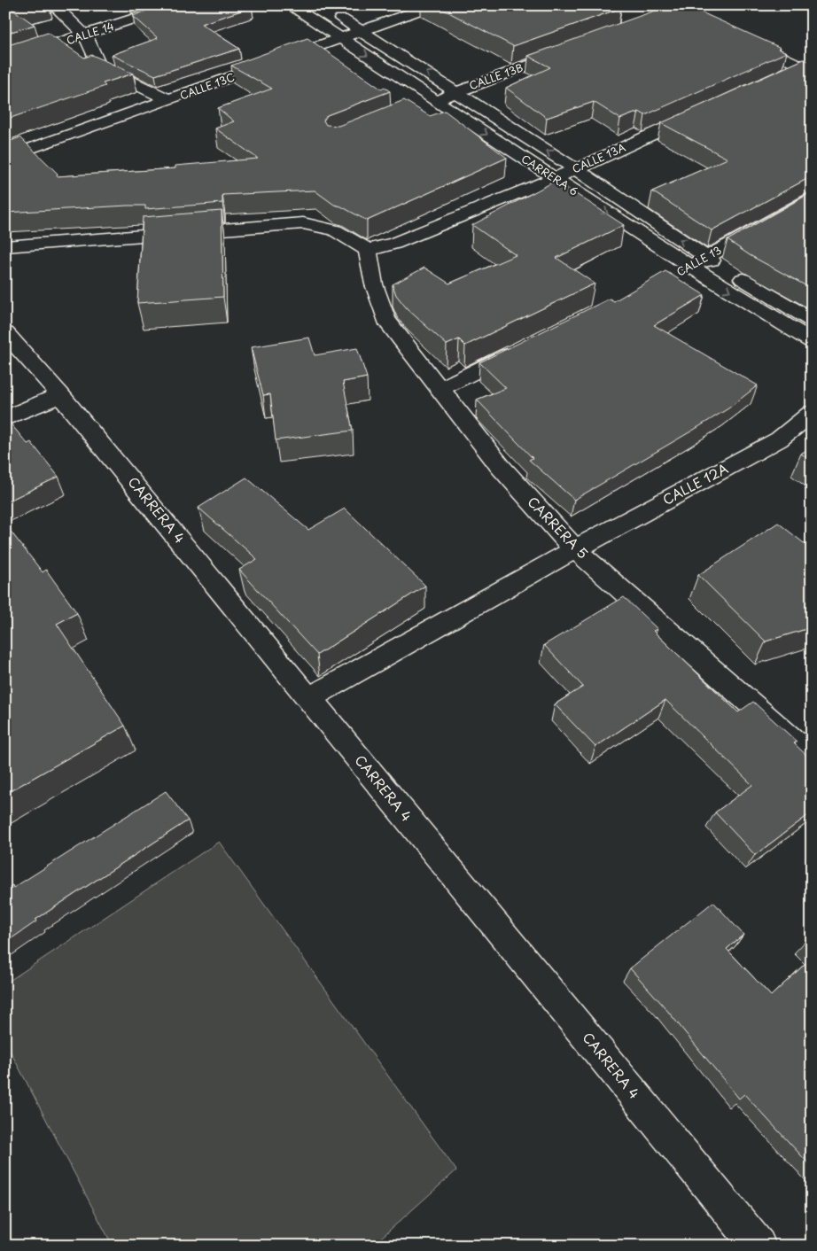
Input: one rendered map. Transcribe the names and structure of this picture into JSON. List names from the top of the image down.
{
  "streets": {
    "street": [
      "CALLE 14",
      "CALLE 13B",
      "CALLE 13C",
      "CALLE 13A",
      "CARRERA 6",
      "CALLE 13",
      "CALLE 12A",
      "CARRERA 4",
      "CARRERA 5"
    ]
  },
  "crossings": [
    ["CALLE 13B", "CARRERA 6"],
    ["CALLE 13C", "CARRERA 6"],
    ["CALLE 13A", "CARRERA 6"],
    ["CALLE 13A", "CARRERA 5"],
    ["CARRERA 6", "CALLE 13"],
    ["CALLE 12A", "CARRERA 4"],
    ["CALLE 12A", "CARRERA 5"]
  ]
}
